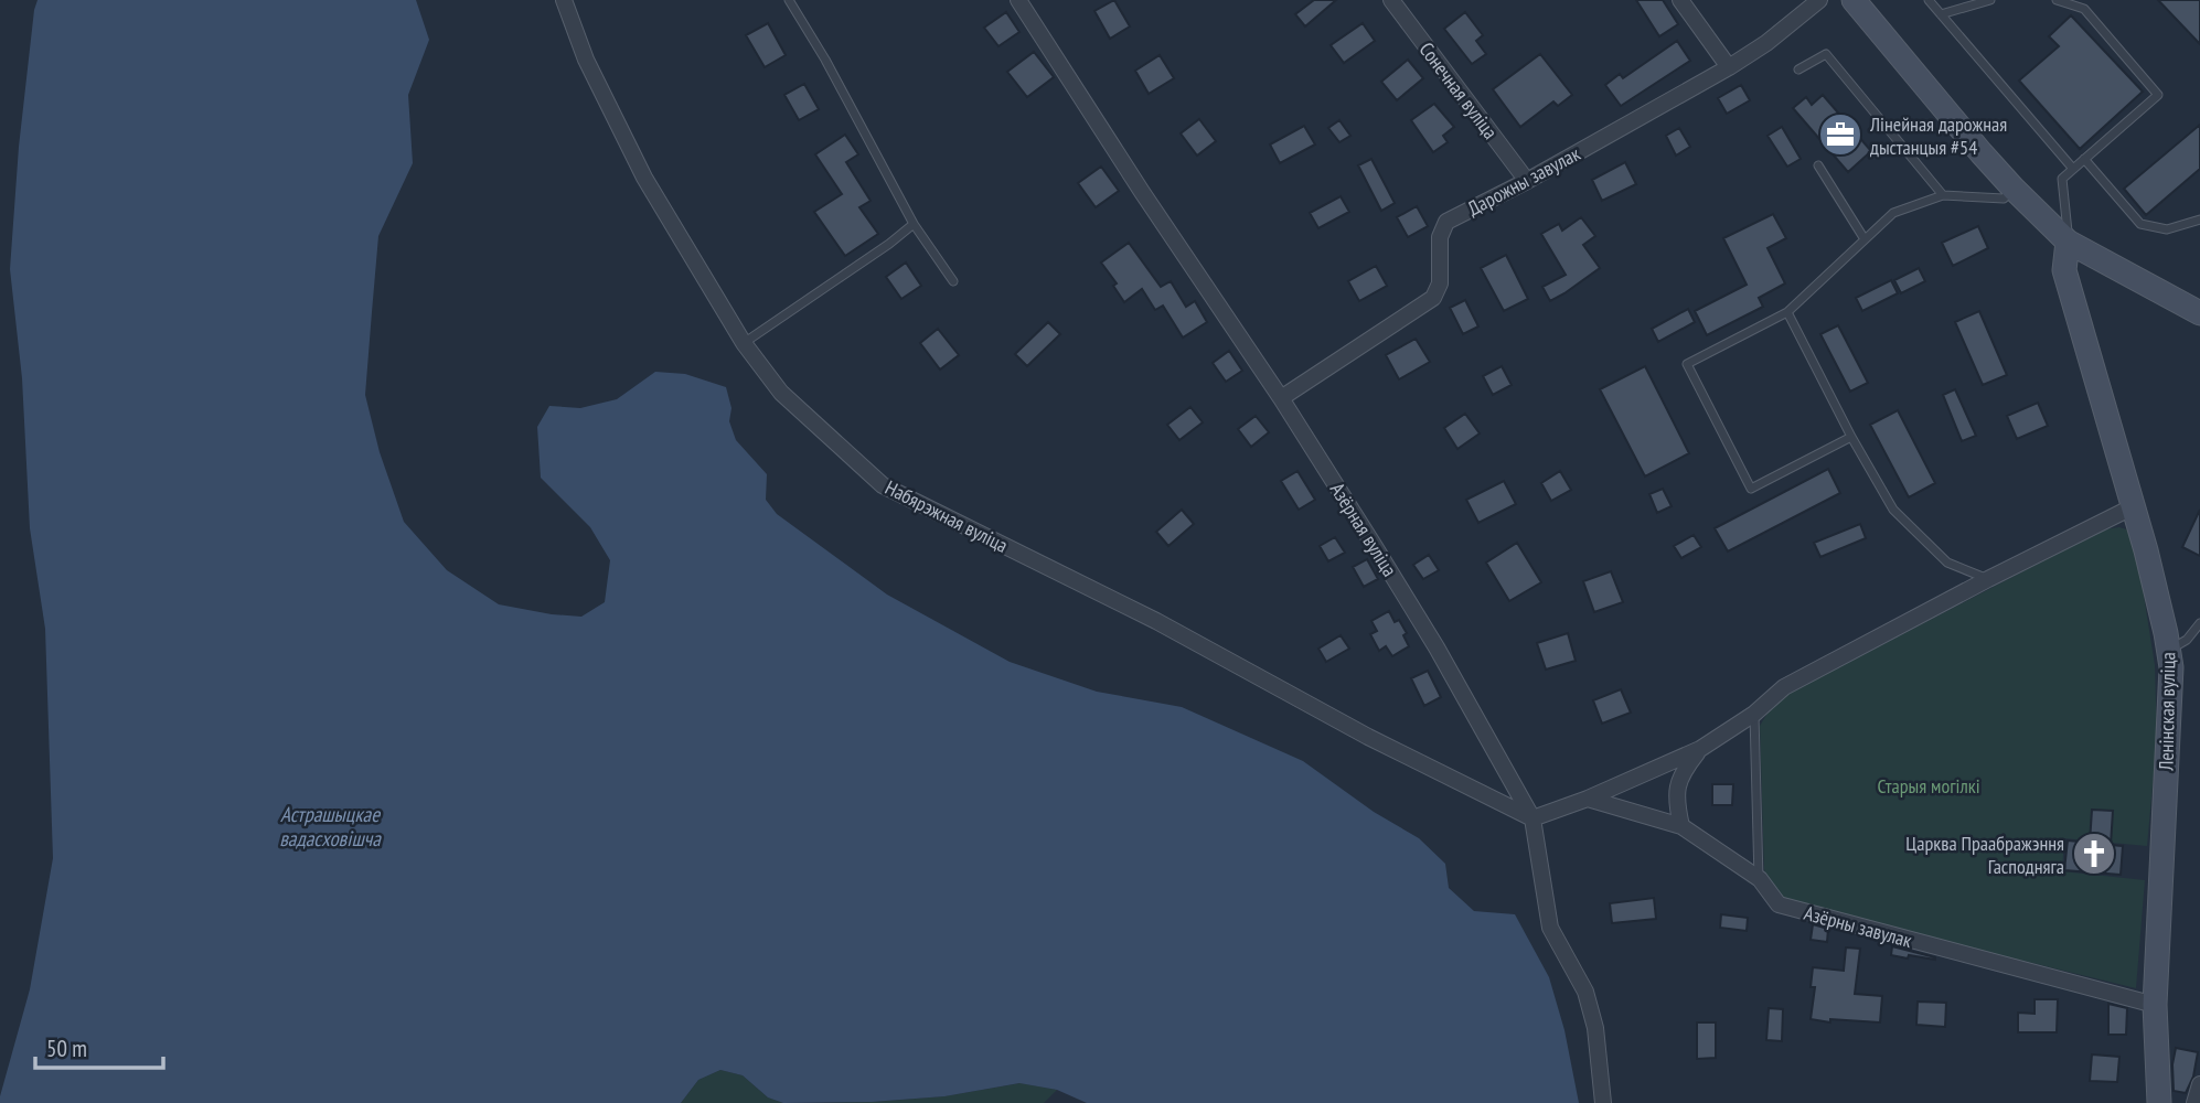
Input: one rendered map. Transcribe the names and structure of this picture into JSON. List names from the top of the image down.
{
  "streets": {
    "street": [
      "Сонечная вуліца",
      "Дарожны завулак",
      "Набярэжная вуліца",
      "Азёрная вуліца",
      "Ленінская вуліца",
      "Азёрны завулак"
    ]
  },
  "crossings": [
    ["Сонечная вуліца", "Дарожны завулак"],
    ["Дарожны завулак", "Азёрная вуліца"],
    ["Набярэжная вуліца", "Азёрная вуліца"],
    ["Ленінская вуліца", "Азёрны завулак"]
  ],
  "water": ["Астрашыцкае вадасховішча"],
  "parks": ["Старыя могілкі"],
  "places": {
    "office": ["Лінейная дарожная дыстанцыя #54"],
    "church": ["Царква Праабражэння Гасподняга"]
  },
  "scale_bar": "50 m"
}
